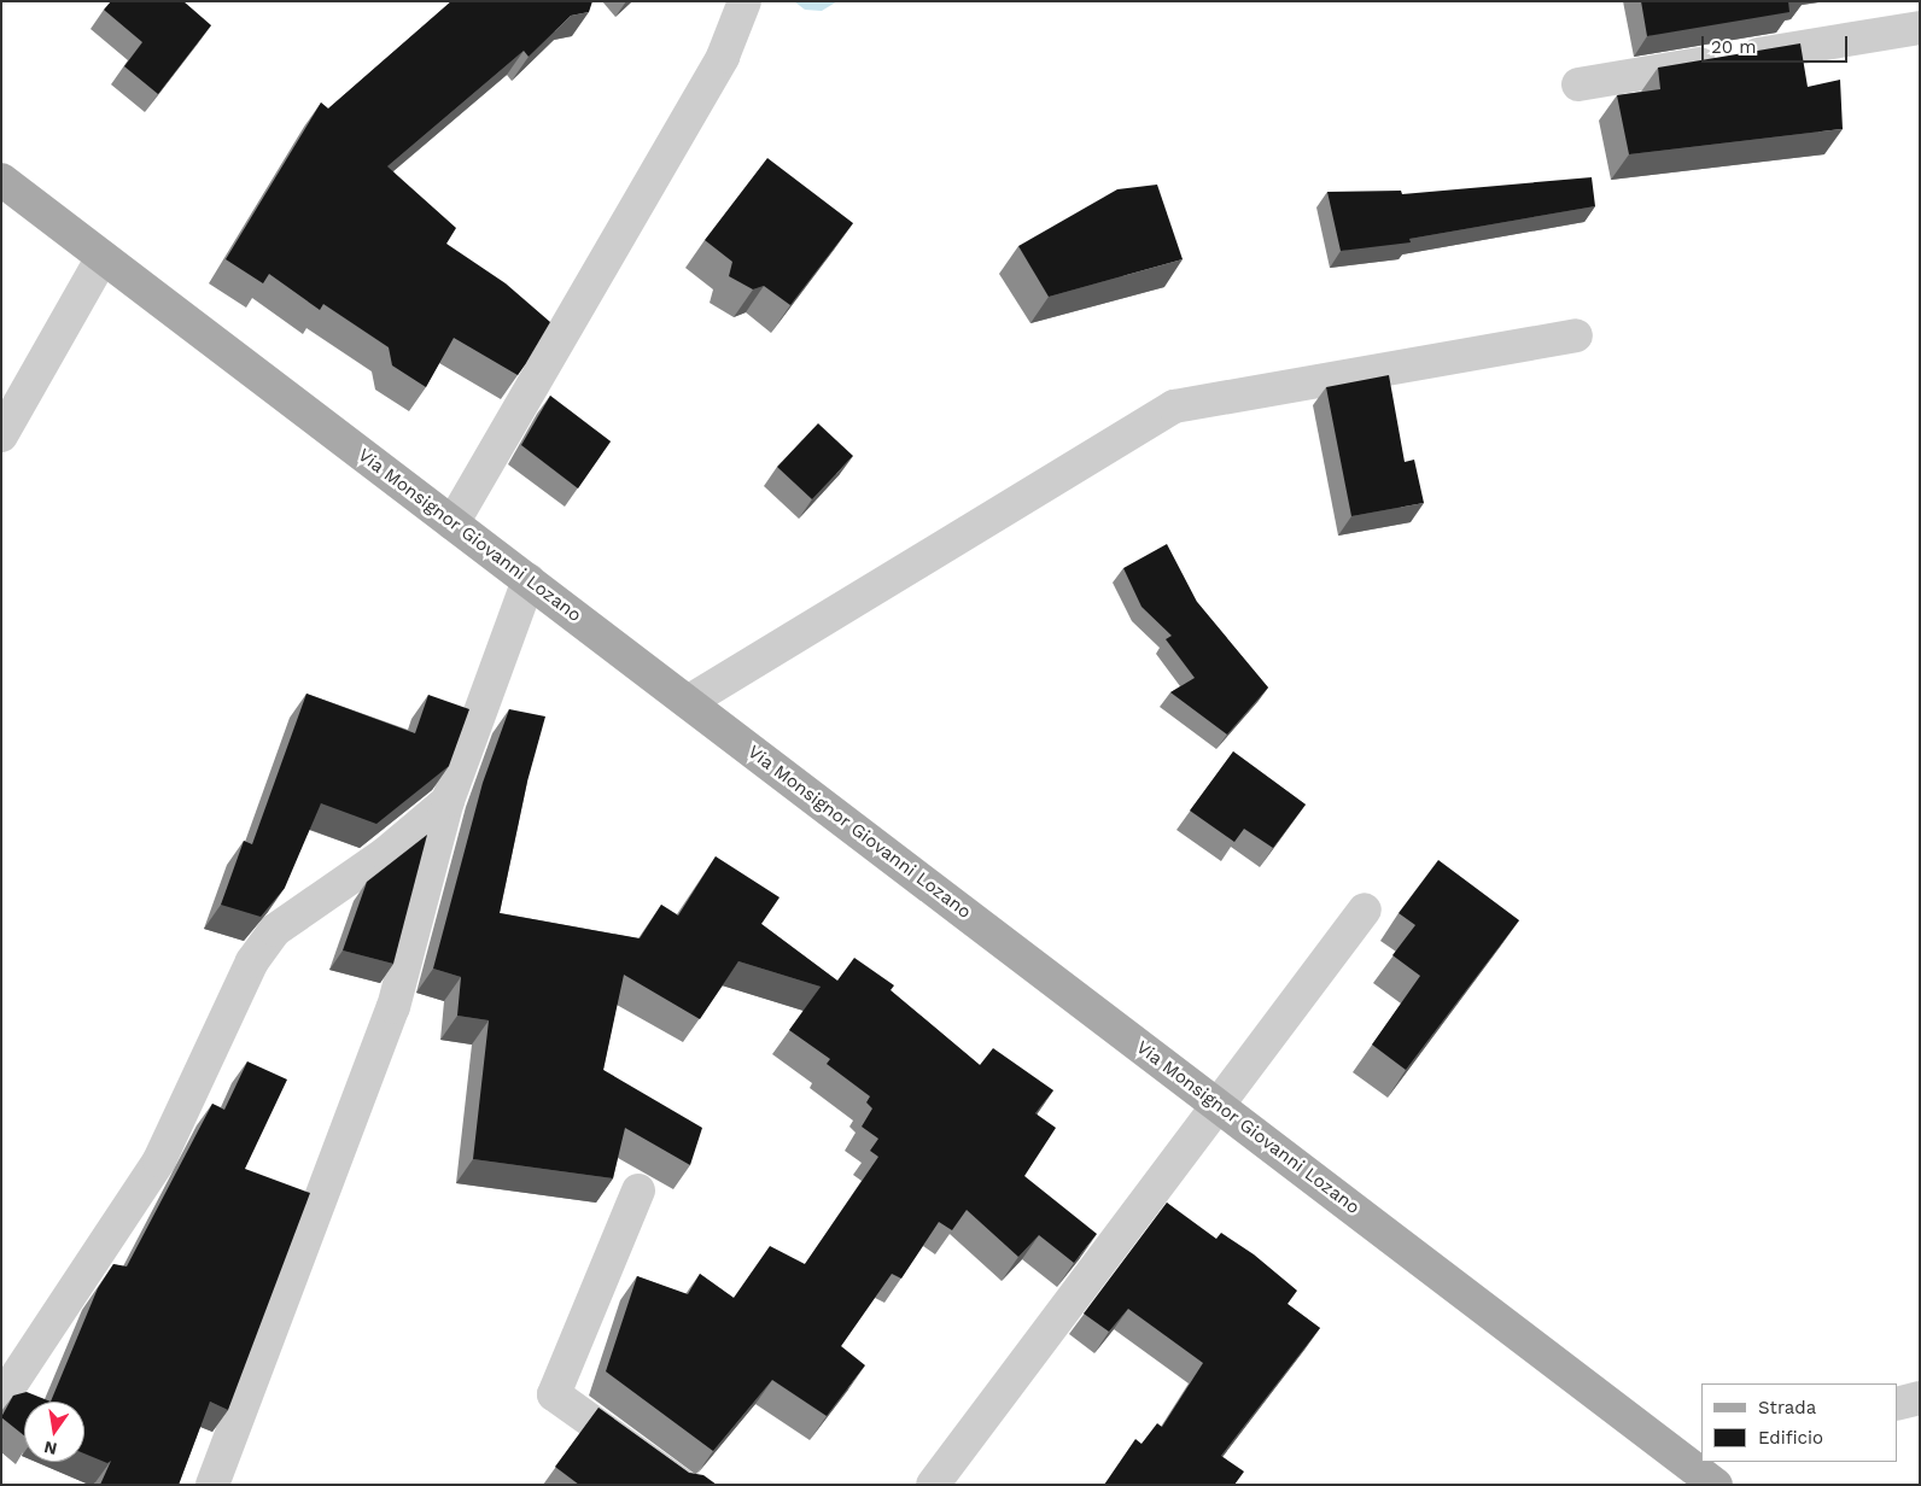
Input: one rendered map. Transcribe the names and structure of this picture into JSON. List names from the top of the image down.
{
  "streets": {
    "main road": ["Via Monsignor Giovanni Lozano"]
  },
  "legend": ["Strada", "Edificio"],
  "scale_bar": "20 m",
  "north": "bottom"
}
